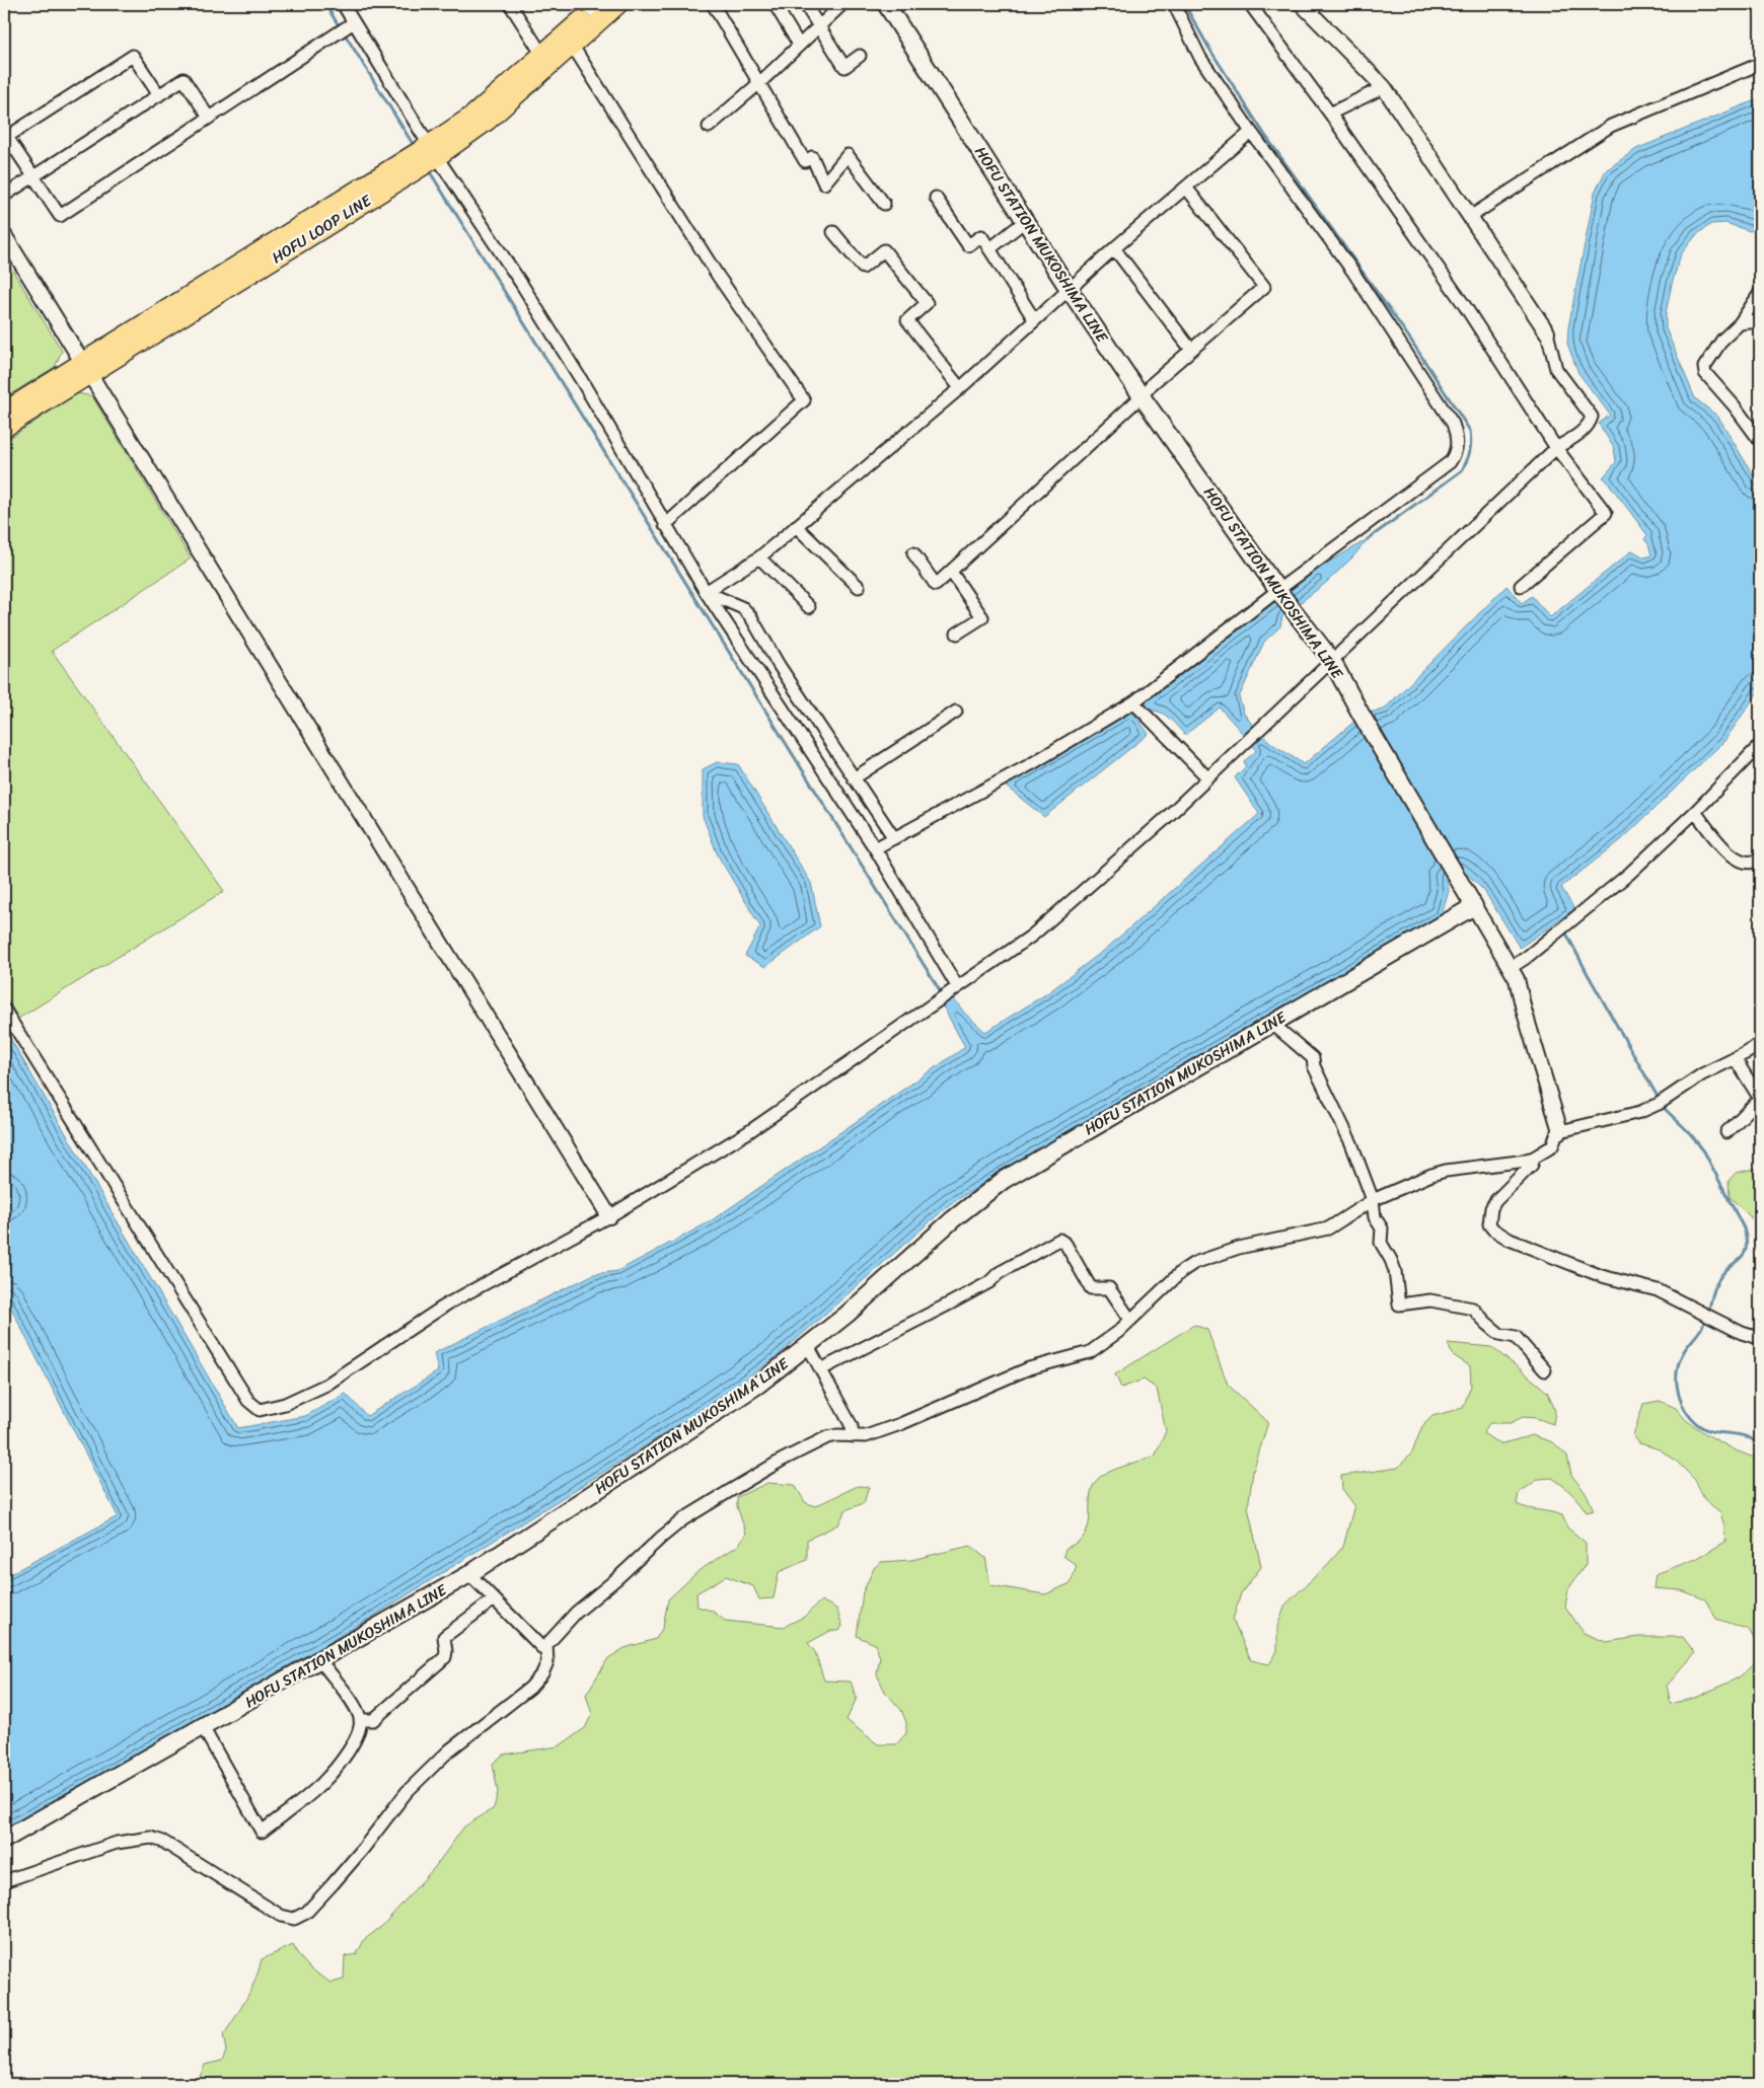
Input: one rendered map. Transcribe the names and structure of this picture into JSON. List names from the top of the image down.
{
  "streets": {
    "main road": ["HOFU LOOP LINE", "HOFU STATION MUKOSHIMA LINE"]
  }
}
